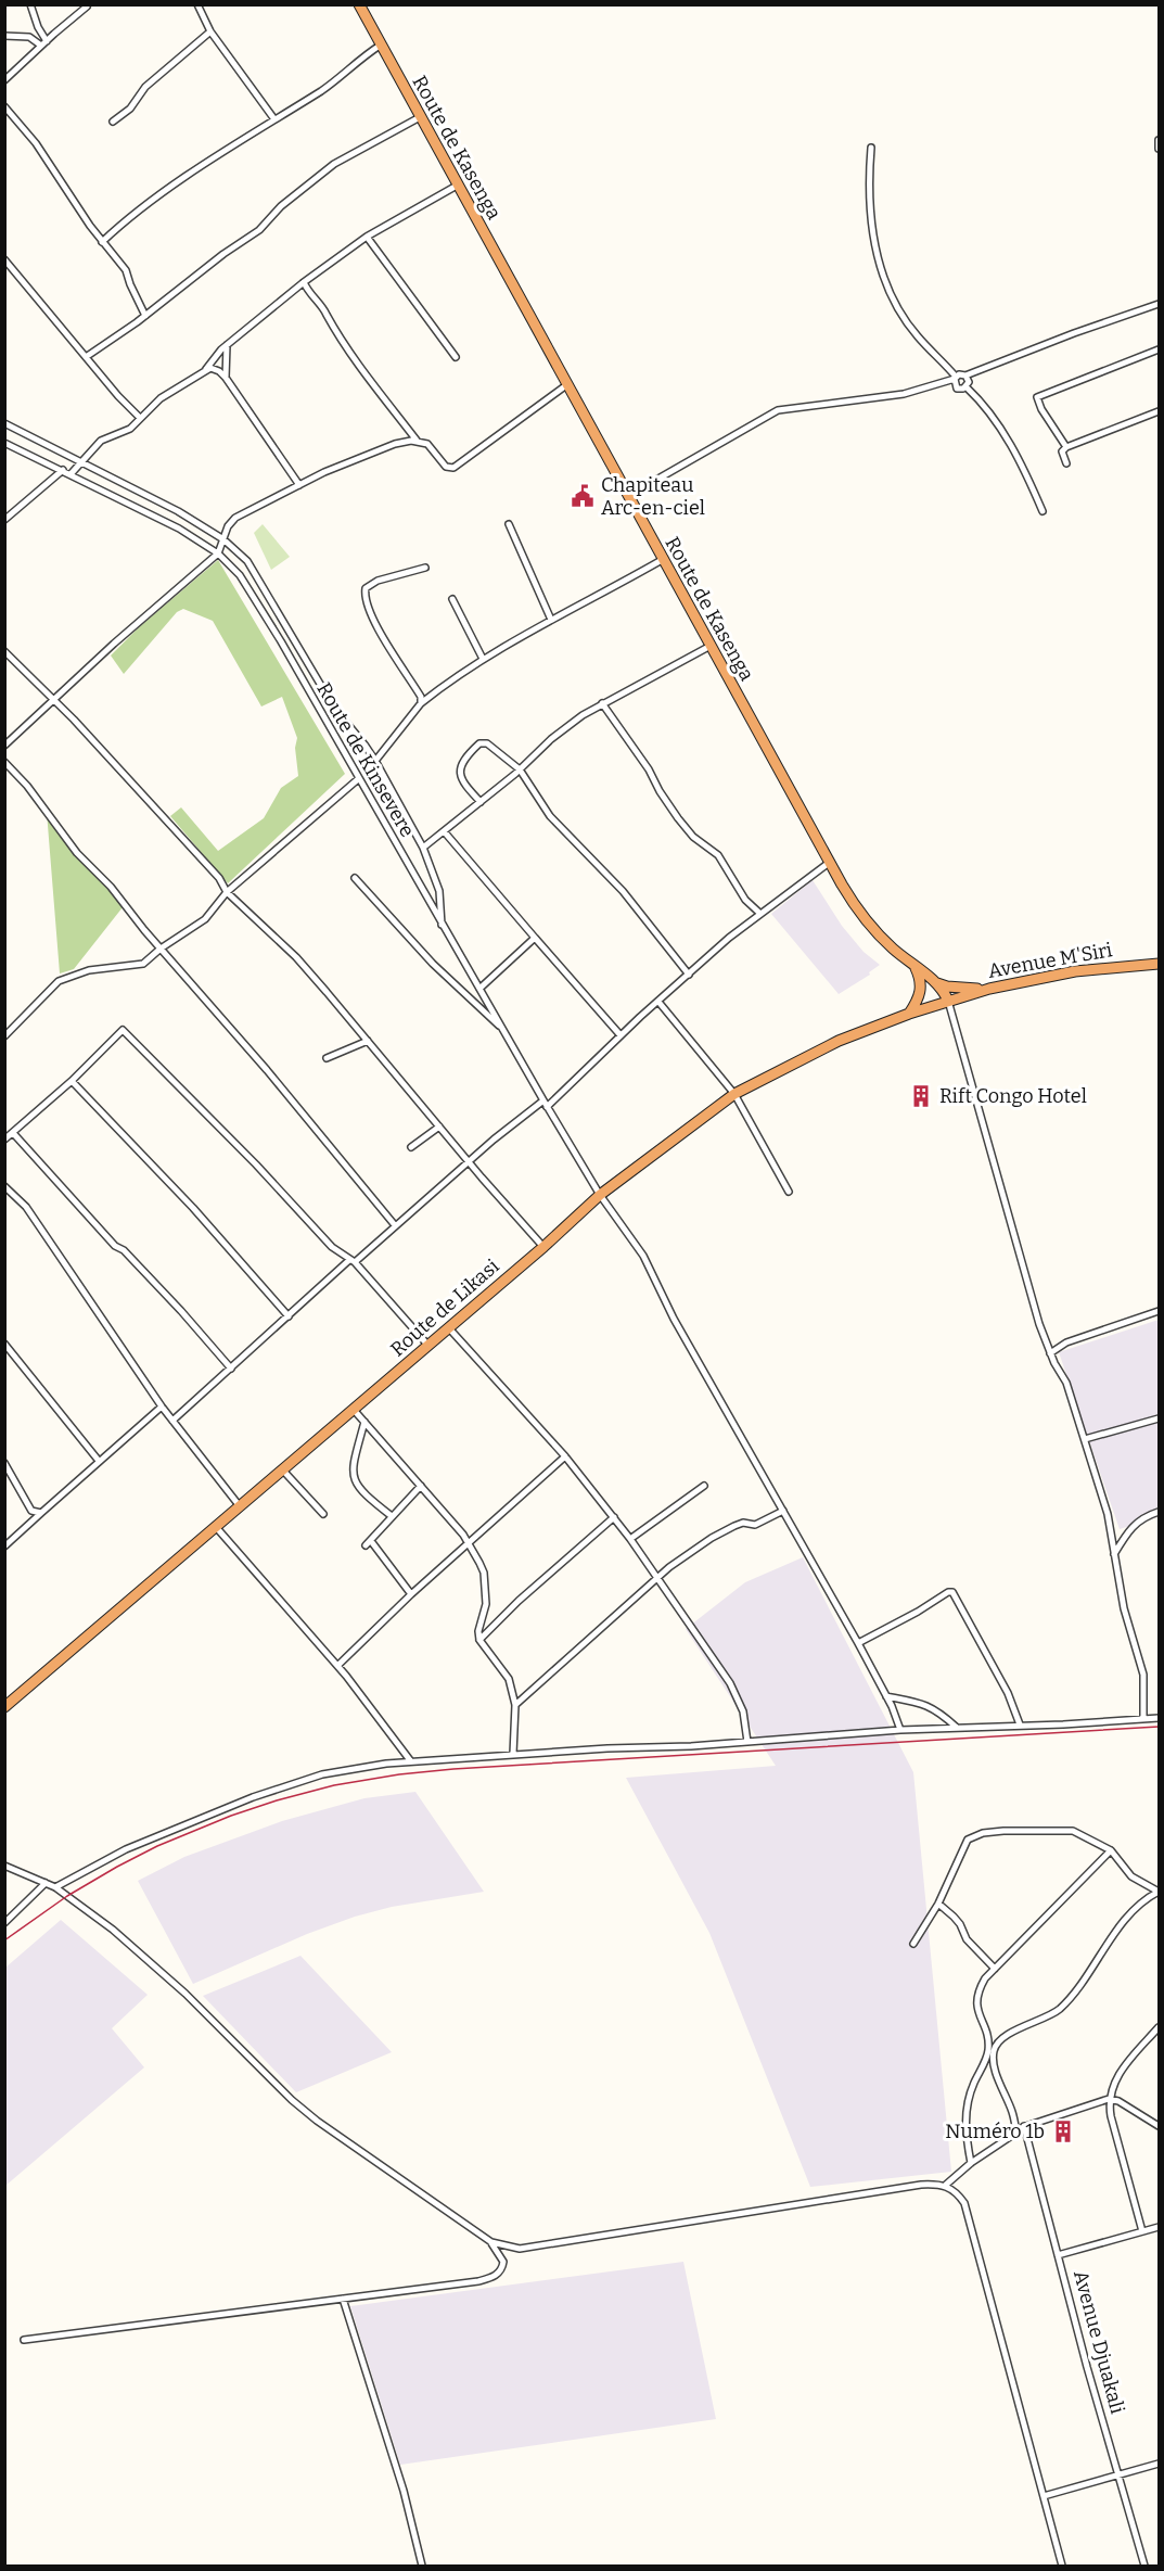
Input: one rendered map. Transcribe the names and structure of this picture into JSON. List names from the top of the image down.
{
  "streets": {
    "highway": ["Route de Kasenga", "Avenue M'Siri", "Route de Likasi"],
    "street": ["Route de Kinsevere", "Avenue Djuakali"]
  },
  "crossings": [
    ["Route de Kasenga", "Avenue M'Siri"],
    ["Route de Kasenga", "Route de Likasi"],
    ["Route de Kinsevere", "Route de Likasi"],
    ["Avenue M'Siri", "Route de Likasi"]
  ],
  "places": {
    "public building": ["Chapiteau Arc-en-ciel"],
    "building": ["Rift Congo Hotel", "Numéro 1b"]
  }
}
